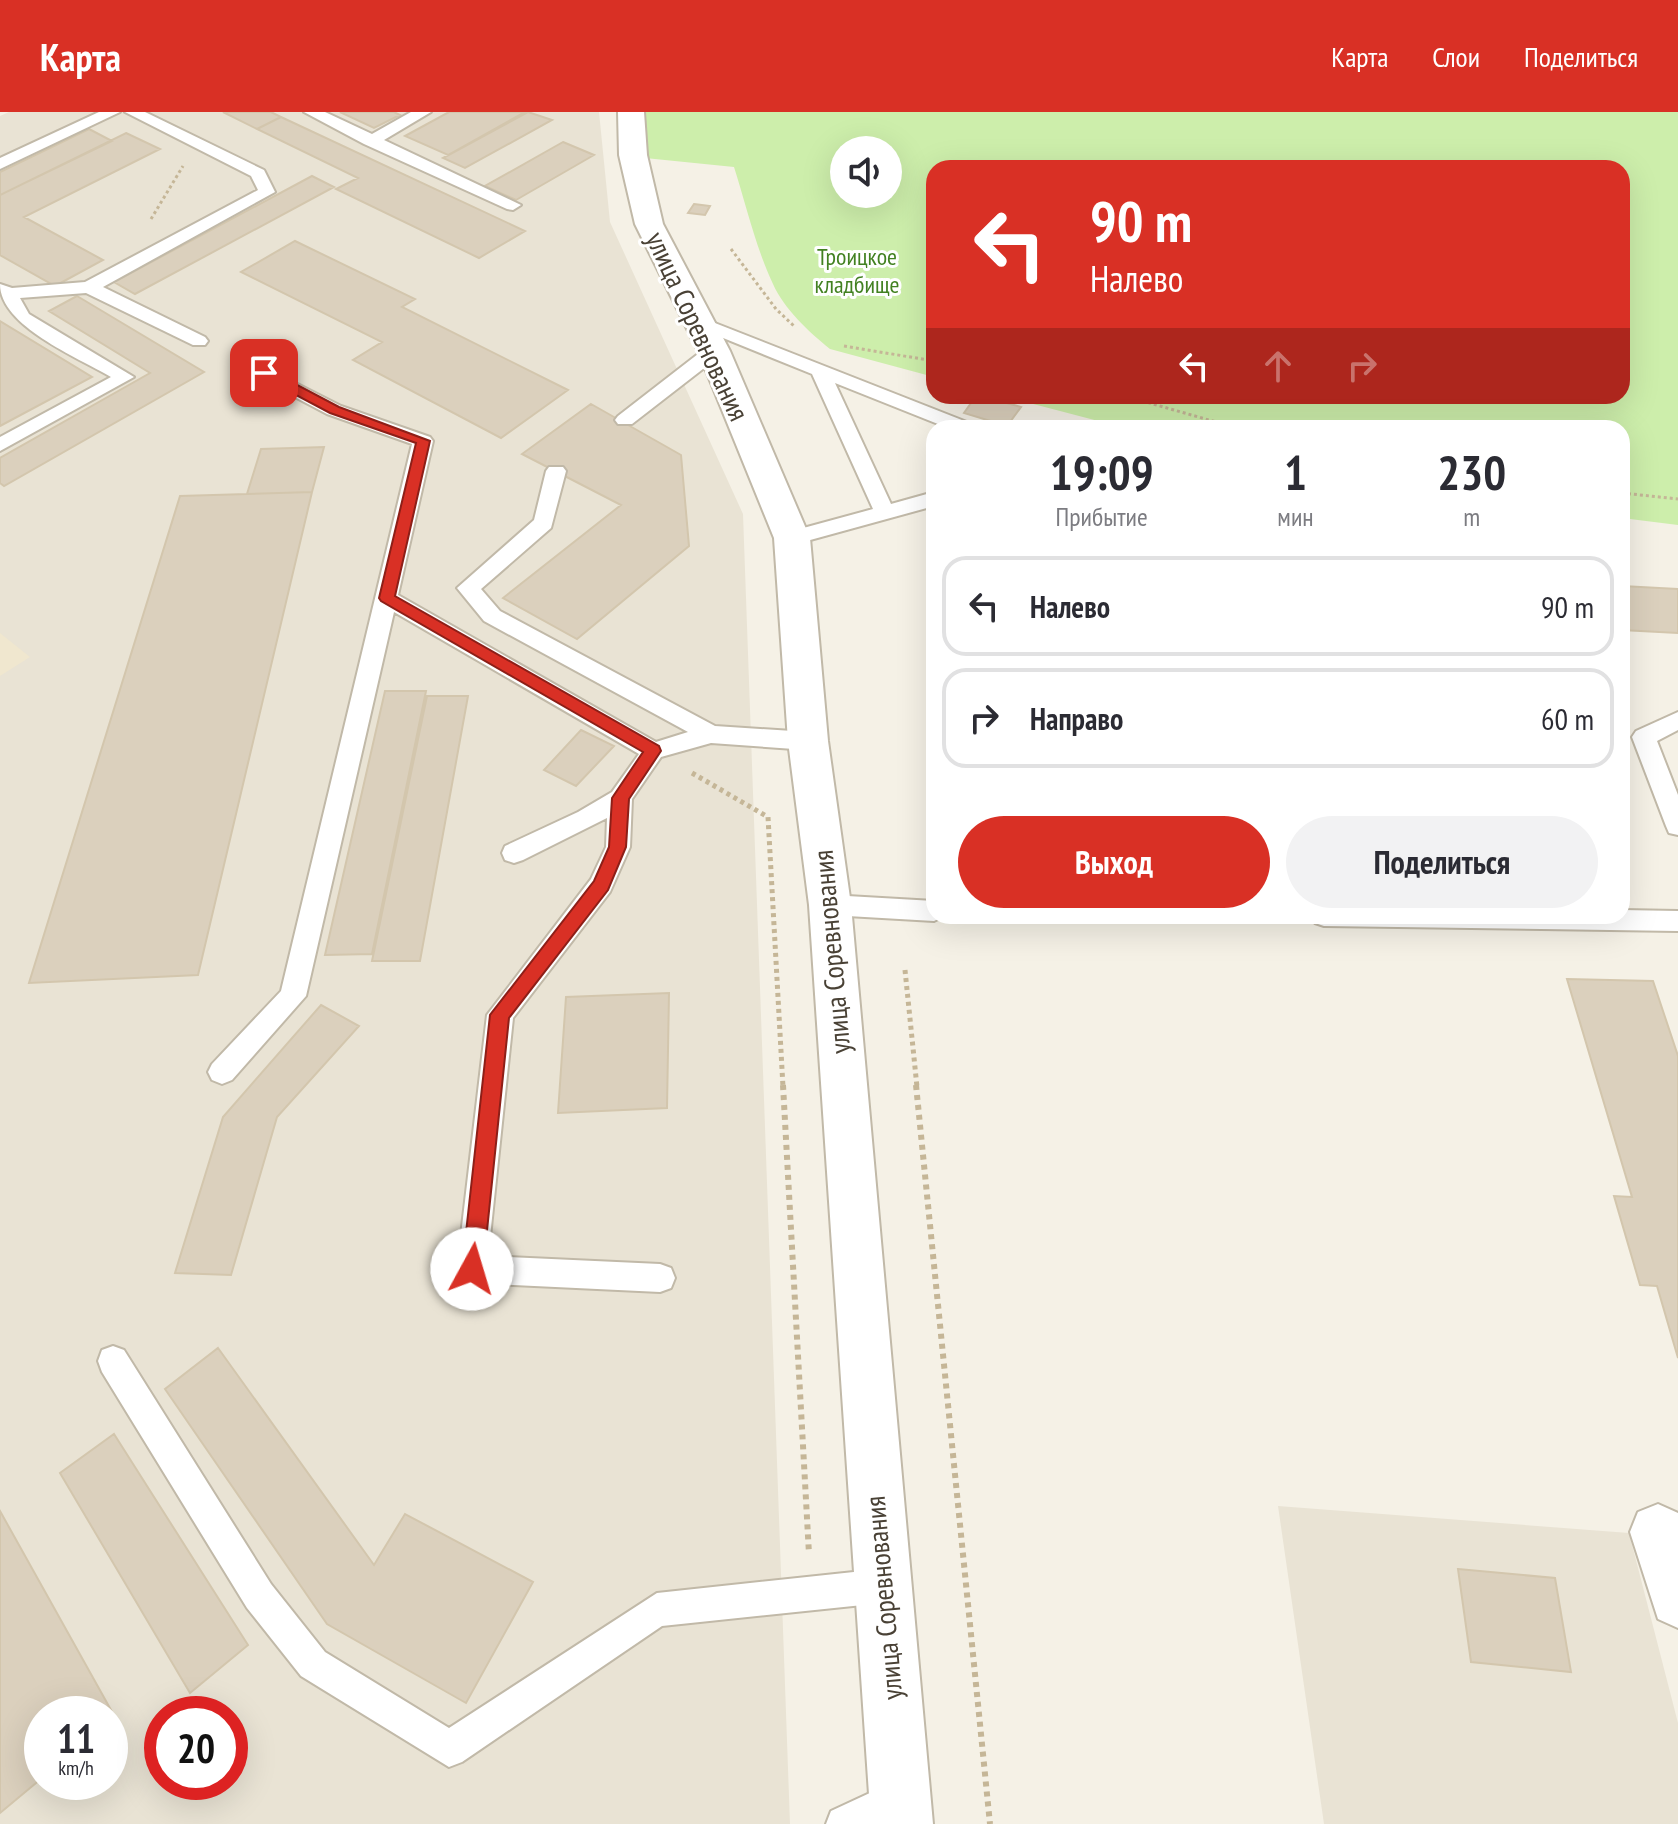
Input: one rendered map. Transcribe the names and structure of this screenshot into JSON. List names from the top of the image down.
{
  "streets": {
    "street": ["улица Соревнования"]
  },
  "parks": ["Троицкое кладбище"],
  "page": {
    "header": "Карта",
    "nav": ["Карта", "Слои", "Поделиться"],
    "turn": ["90 m", "Налево"],
    "eta": [
      "19:09",
      "Прибытие",
      "1",
      "мин",
      "230",
      "m"
    ],
    "list": [
      {
        "name": "Налево",
        "value": "90 m"
      },
      {
        "name": "Направо",
        "value": "60 m"
      }
    ],
    "buttons": ["Выход", "Поделиться"],
    "speed": "11 km/h",
    "limit": "20"
  }
}
